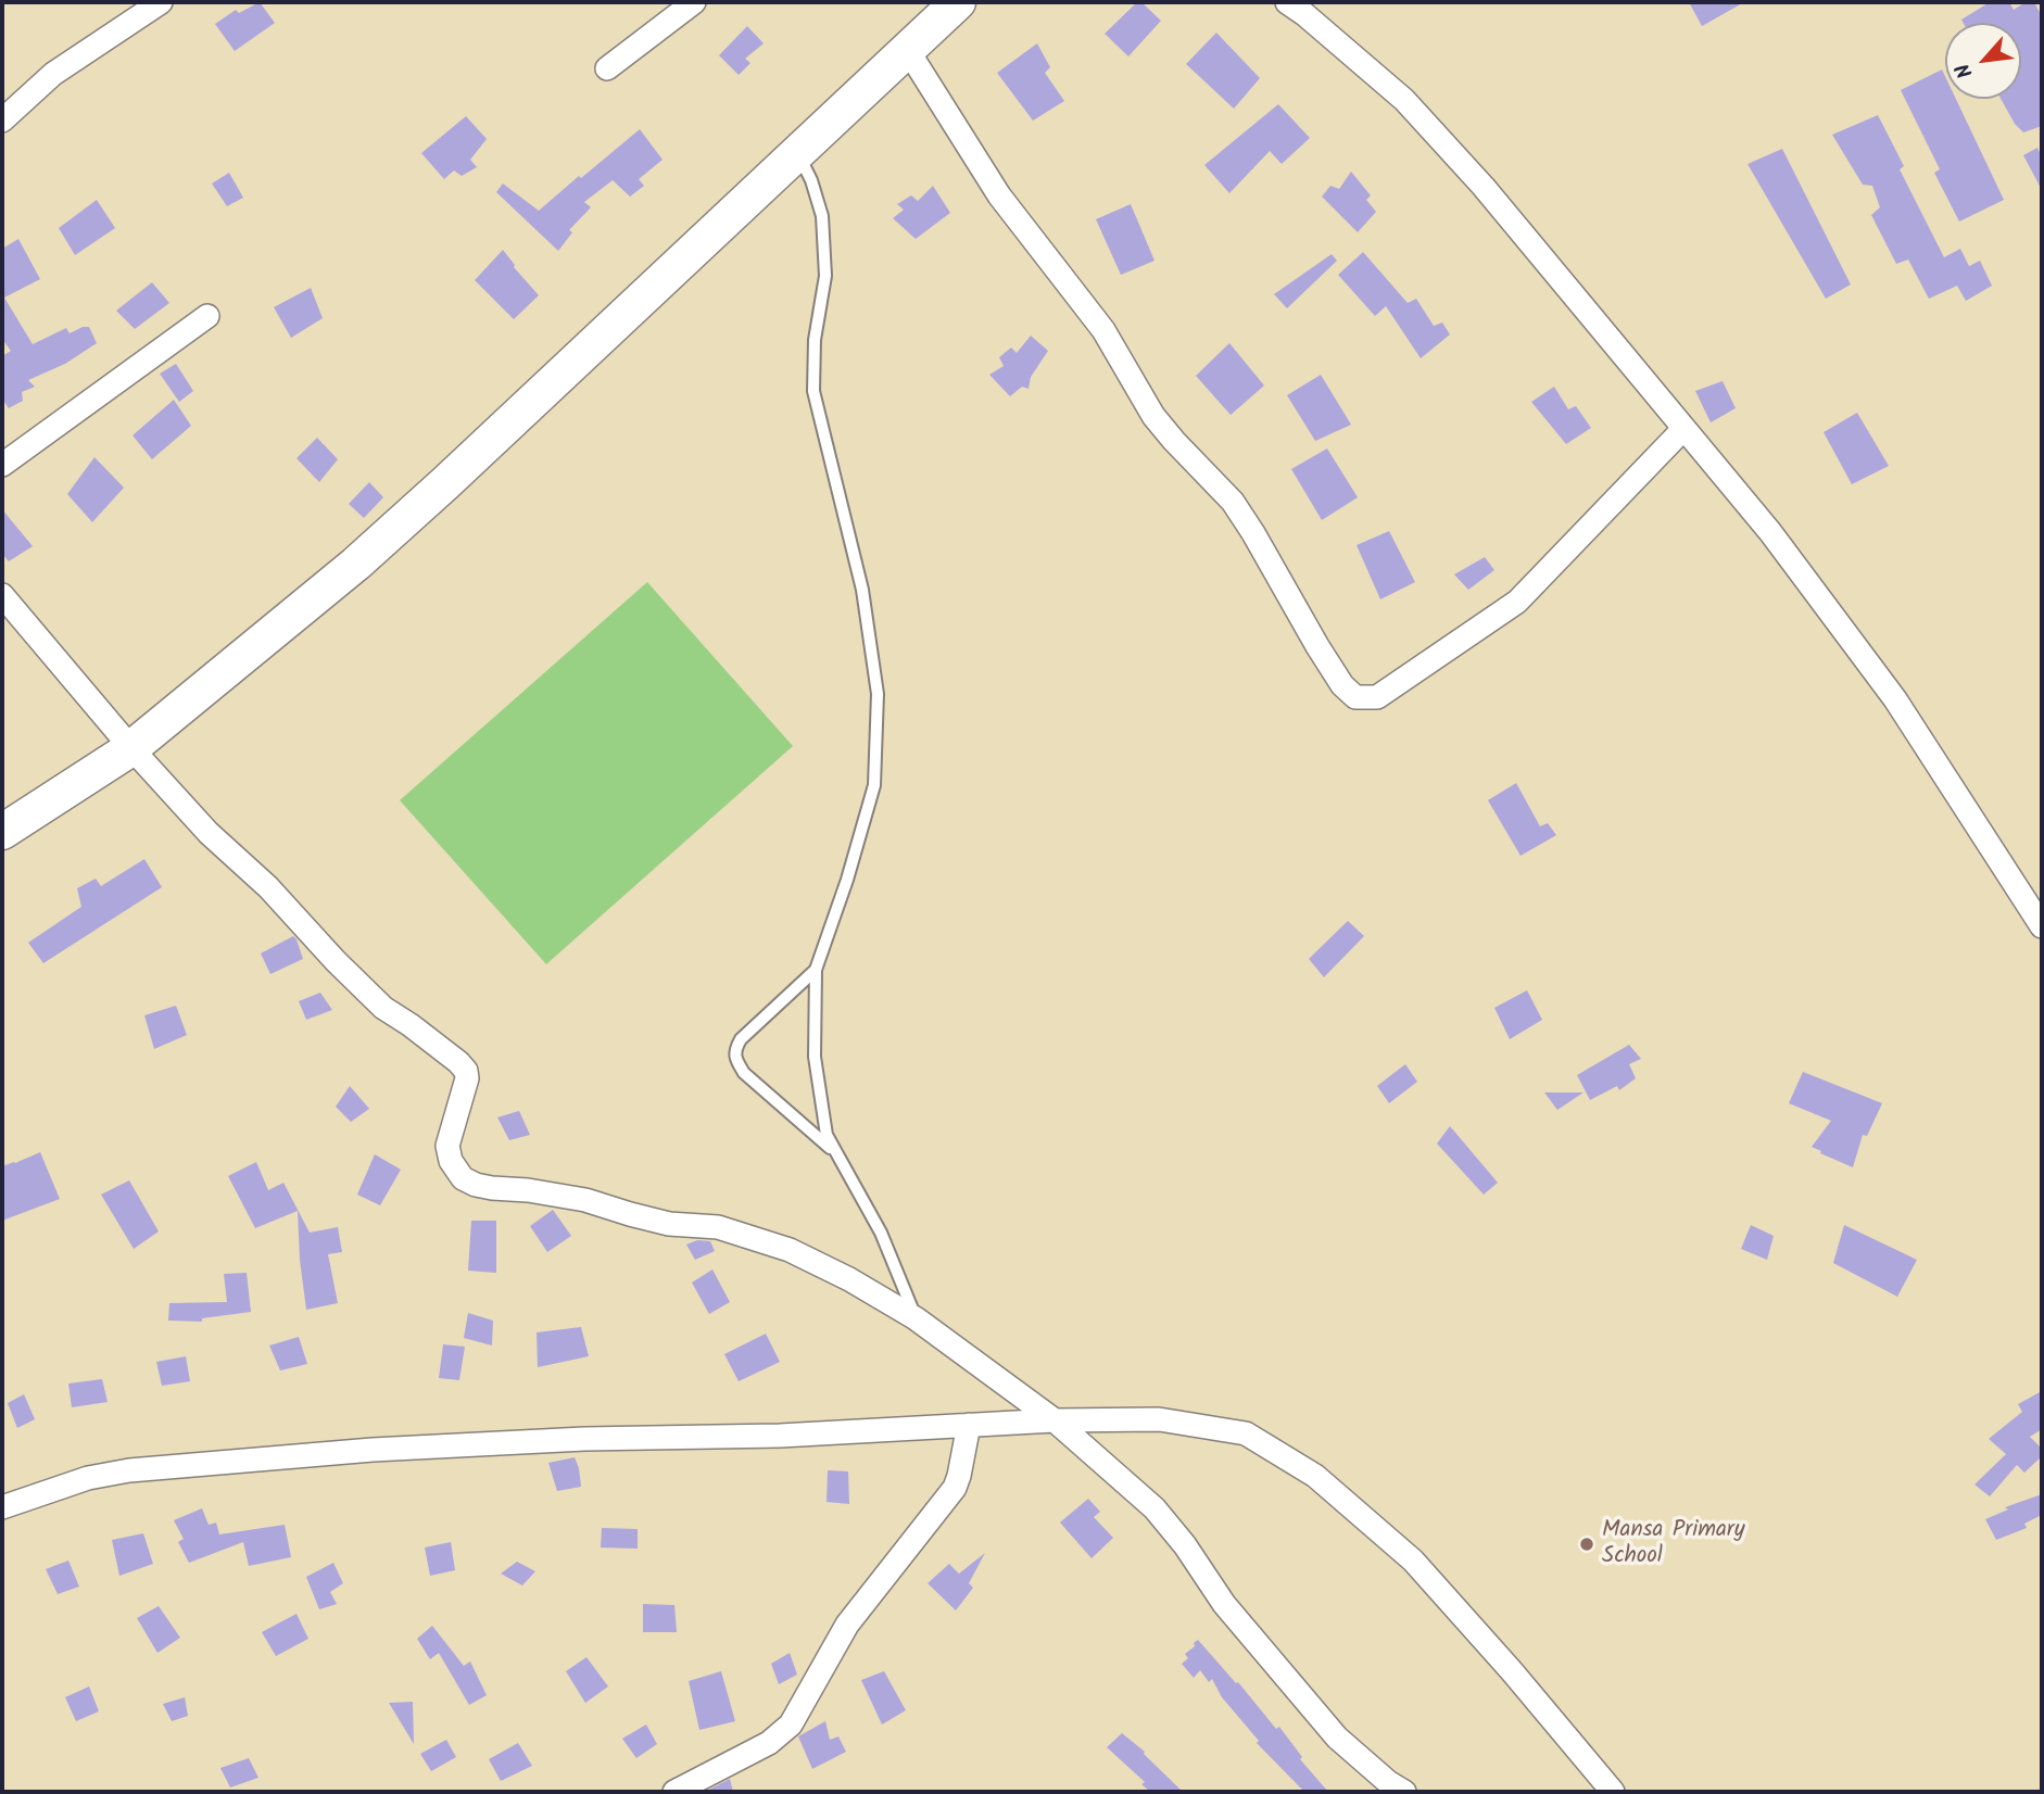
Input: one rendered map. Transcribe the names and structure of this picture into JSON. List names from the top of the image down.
{
  "places": ["Mansa Primary School"],
  "north": "bottom left"
}
